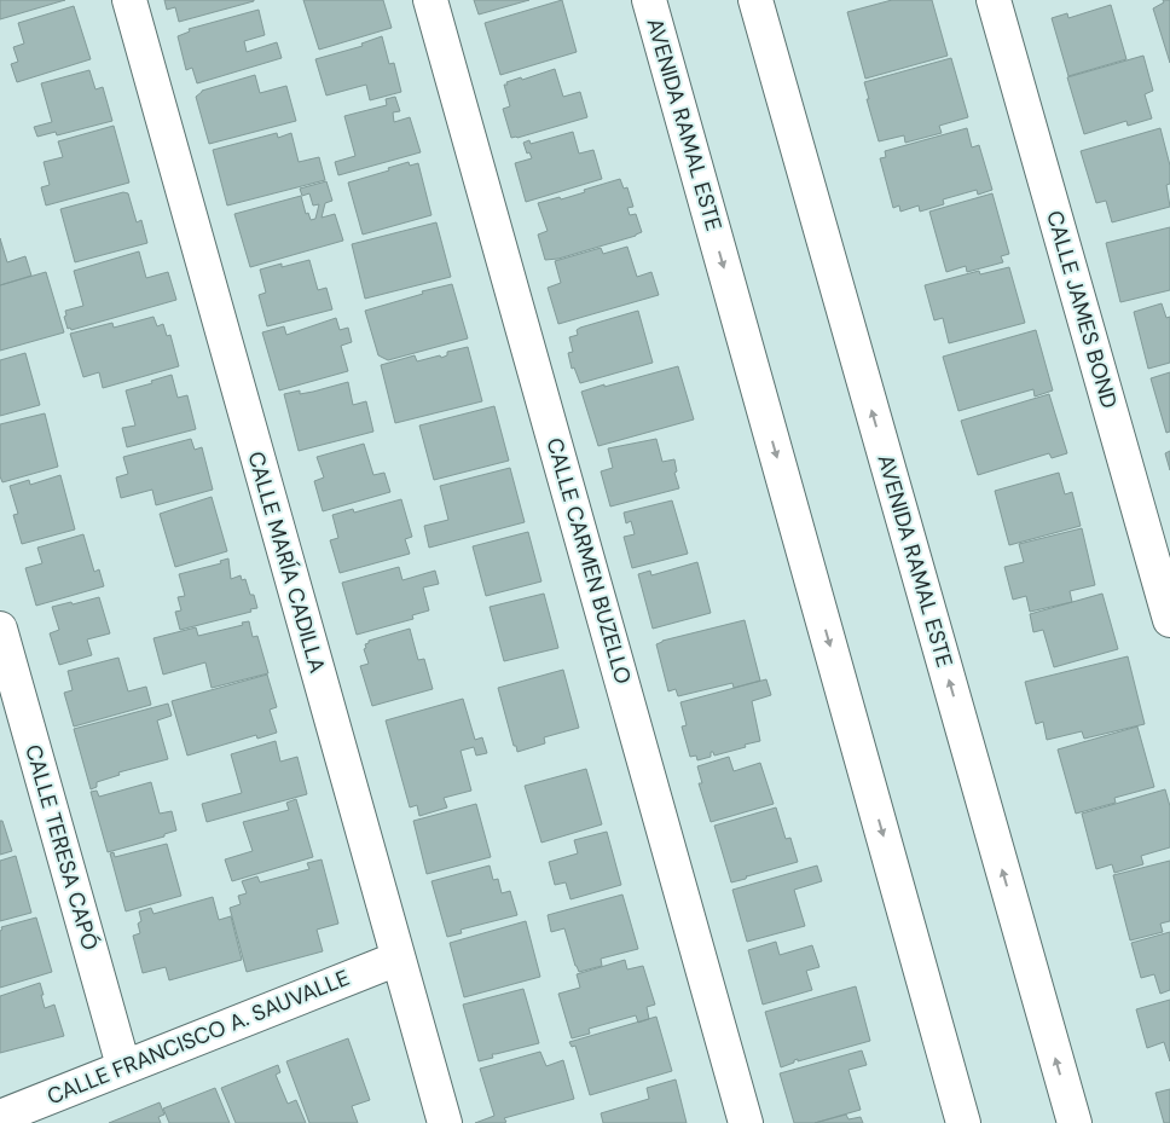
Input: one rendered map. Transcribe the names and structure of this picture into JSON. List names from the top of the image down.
{
  "streets": {
    "street": [
      "AVENIDA RAMAL ESTE",
      "CALLE JAMES BOND",
      "CALLE CARMEN BUZELLO",
      "CALLE MARÍA CADILLA",
      "CALLE TERESA CAPÓ",
      "CALLE FRANCISCO A. SAUVALLE"
    ]
  },
  "crossings": [
    ["CALLE MARÍA CADILLA", "CALLE FRANCISCO A. SAUVALLE"],
    ["CALLE TERESA CAPÓ", "CALLE FRANCISCO A. SAUVALLE"]
  ]
}
